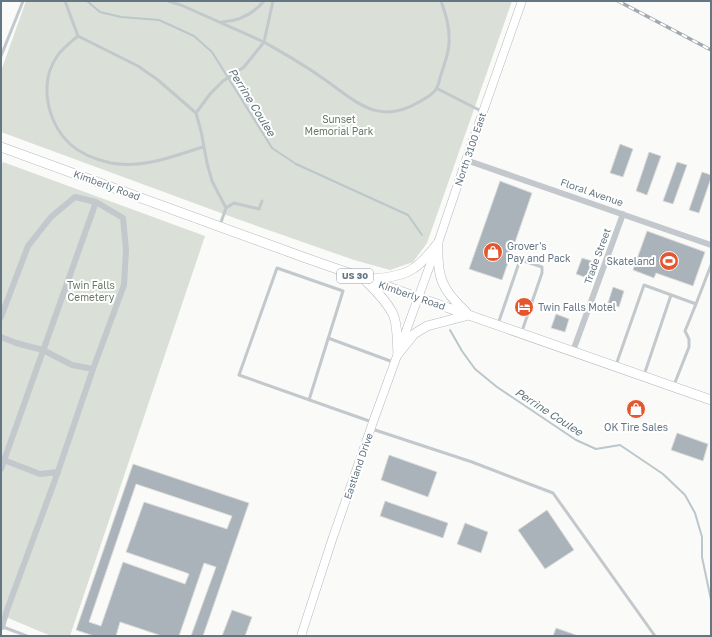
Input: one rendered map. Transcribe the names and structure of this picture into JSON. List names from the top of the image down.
{
  "streets": {
    "main road": [
      "North 3100 East",
      "Kimberly Road",
      "US 30",
      "Eastland Drive"
    ],
    "street": ["Floral Avenue", "Trade Street"]
  },
  "crossings": [
    ["North 3100 East", "Kimberly Road"],
    ["North 3100 East", "Floral Avenue"],
    ["North 3100 East", "Eastland Drive"],
    ["Kimberly Road", "Trade Street"],
    ["Kimberly Road", "Eastland Drive"],
    ["Floral Avenue", "Trade Street"]
  ],
  "water": ["Perrine Coulee"],
  "parks": ["Sunset Memorial Park", "Twin Falls Cemetery"],
  "places": {
    "shop": ["Grover's Pay and Pack", "OK Tire Sales"],
    "sports": ["Skateland"],
    "hotel": ["Twin Falls Motel"]
  }
}
